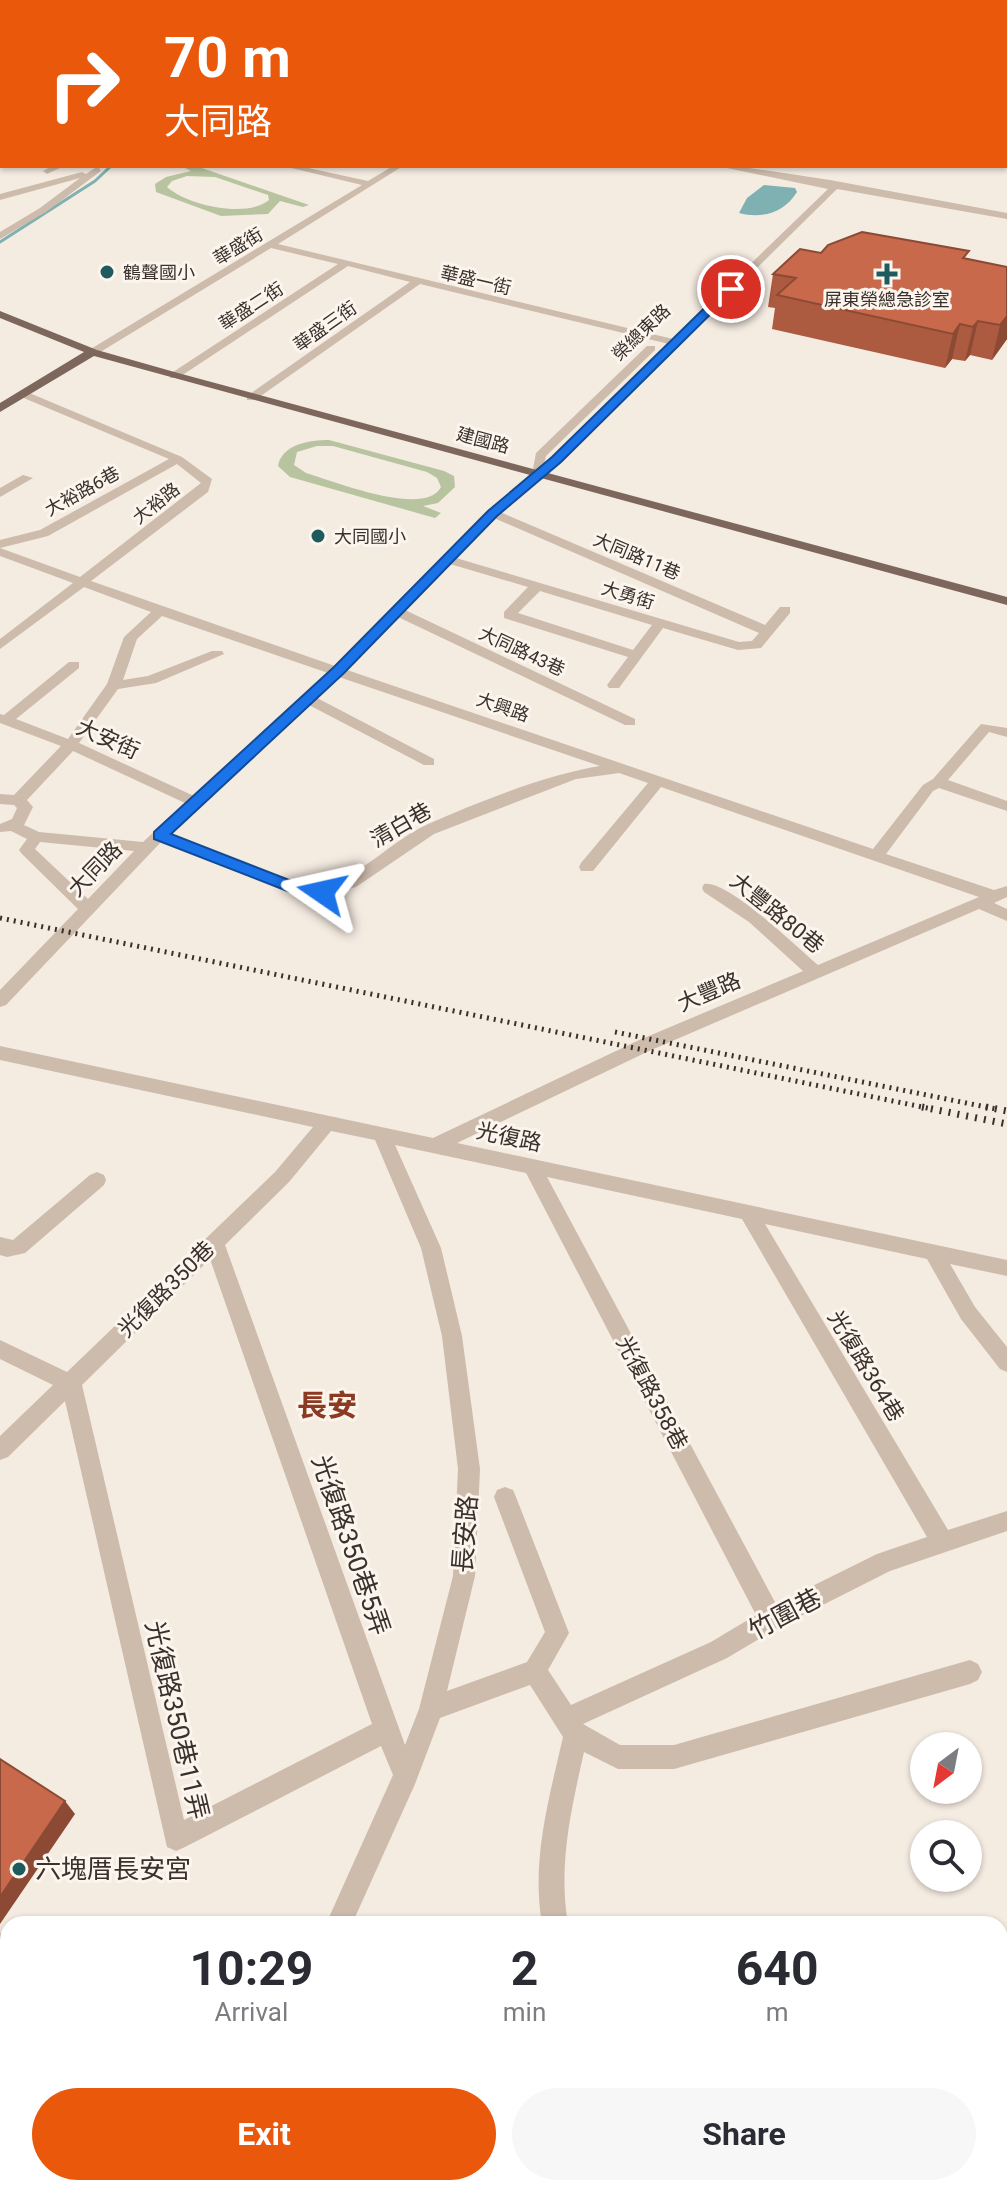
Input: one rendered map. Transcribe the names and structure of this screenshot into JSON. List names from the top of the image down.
{
  "streets": {
    "main road": ["建國路"],
    "street": [
      "華盛街",
      "華盛一街",
      "華盛二街",
      "華盛三街",
      "榮總東路",
      "大裕路6巷",
      "大裕路",
      "大同路11巷",
      "大勇街",
      "大同路43巷",
      "大興路",
      "大安街",
      "清白巷",
      "大同路",
      "大豐路80巷",
      "大豐路",
      "光復路",
      "光復路350巷",
      "光復路364巷",
      "光復路358巷",
      "長安路",
      "光復路350巷5弄",
      "竹圍巷",
      "光復路350巷11弄"
    ]
  },
  "crossings": [
    ["華盛街", "華盛一街"],
    ["華盛街", "建國路"],
    ["華盛一街", "華盛二街"],
    ["華盛一街", "華盛三街"],
    ["華盛一街", "榮總東路"],
    ["華盛二街", "建國路"],
    ["華盛三街", "建國路"],
    ["榮總東路", "建國路"],
    ["榮總東路", "大同路"],
    ["建國路", "大同路"],
    ["大裕路6巷", "大裕路"],
    ["大裕路", "大興路"],
    ["大同路11巷", "大勇街"],
    ["大同路11巷", "大同路"],
    ["大勇街", "大同路"],
    ["大同路43巷", "大同路"],
    ["大興路", "清白巷"],
    ["大興路", "大同路"],
    ["大興路", "大豐路"],
    ["大安街", "大同路"],
    ["清白巷", "大同路"],
    ["大豐路80巷", "大豐路"],
    ["大豐路", "光復路"],
    ["光復路", "光復路350巷"],
    ["光復路", "光復路364巷"],
    ["光復路", "光復路358巷"],
    ["光復路", "長安路"],
    ["光復路350巷", "光復路350巷5弄"],
    ["光復路350巷", "光復路350巷11弄"],
    ["光復路364巷", "竹圍巷"],
    ["光復路358巷", "竹圍巷"],
    ["長安路", "光復路350巷5弄"],
    ["光復路350巷5弄", "光復路350巷11弄"]
  ],
  "districts": ["長安"],
  "places": {
    "other": ["鶴聲國小", "大同國小", "六塊厝長安宮"],
    "health": ["屏東榮總急診室"]
  },
  "north": "bottom left",
  "page": {
    "turn": ["70 m", "大同路"],
    "eta": [
      "10:29",
      "Arrival",
      "2",
      "min",
      "640",
      "m"
    ],
    "buttons": ["Exit", "Share"]
  }
}
